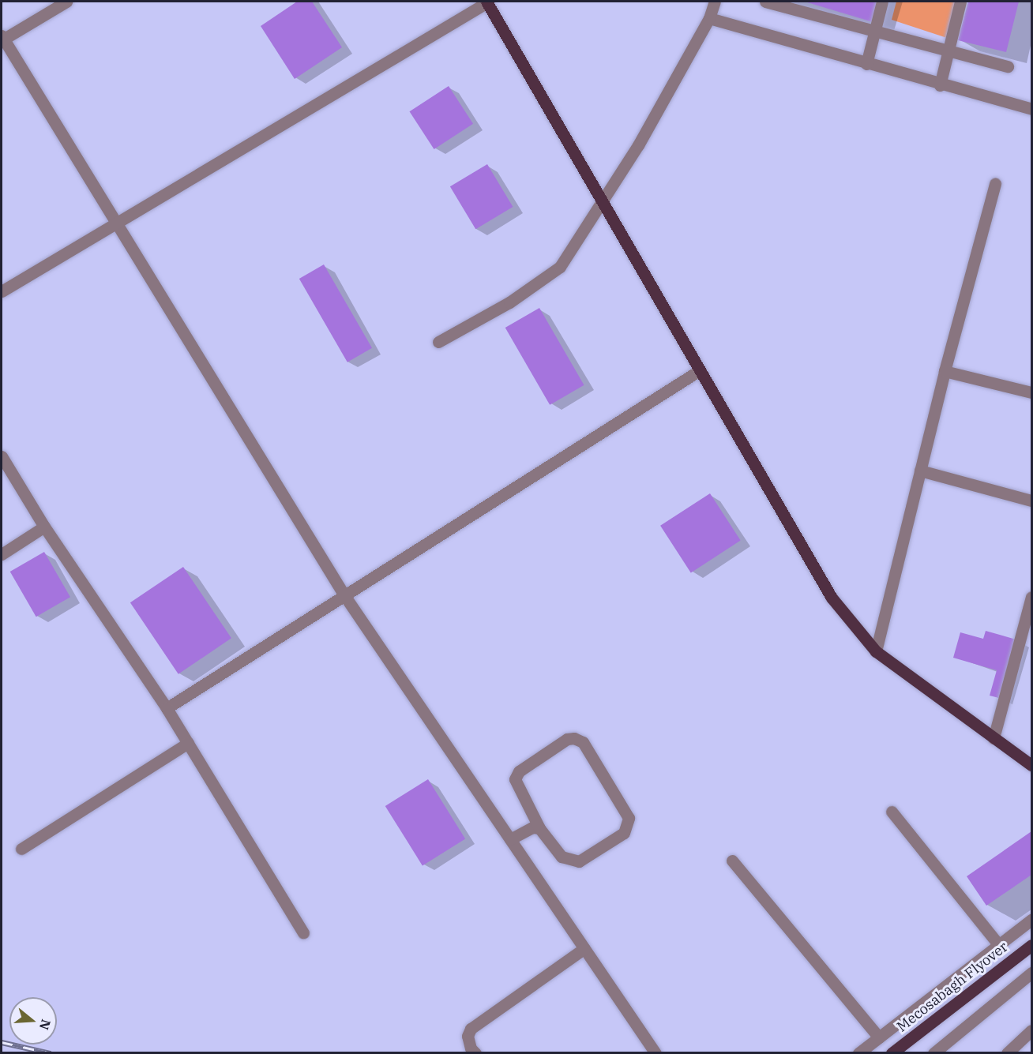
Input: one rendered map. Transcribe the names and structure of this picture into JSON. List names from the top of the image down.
{
  "streets": {
    "main road": ["Mecosabagh Flyover"]
  },
  "north": "right"
}
